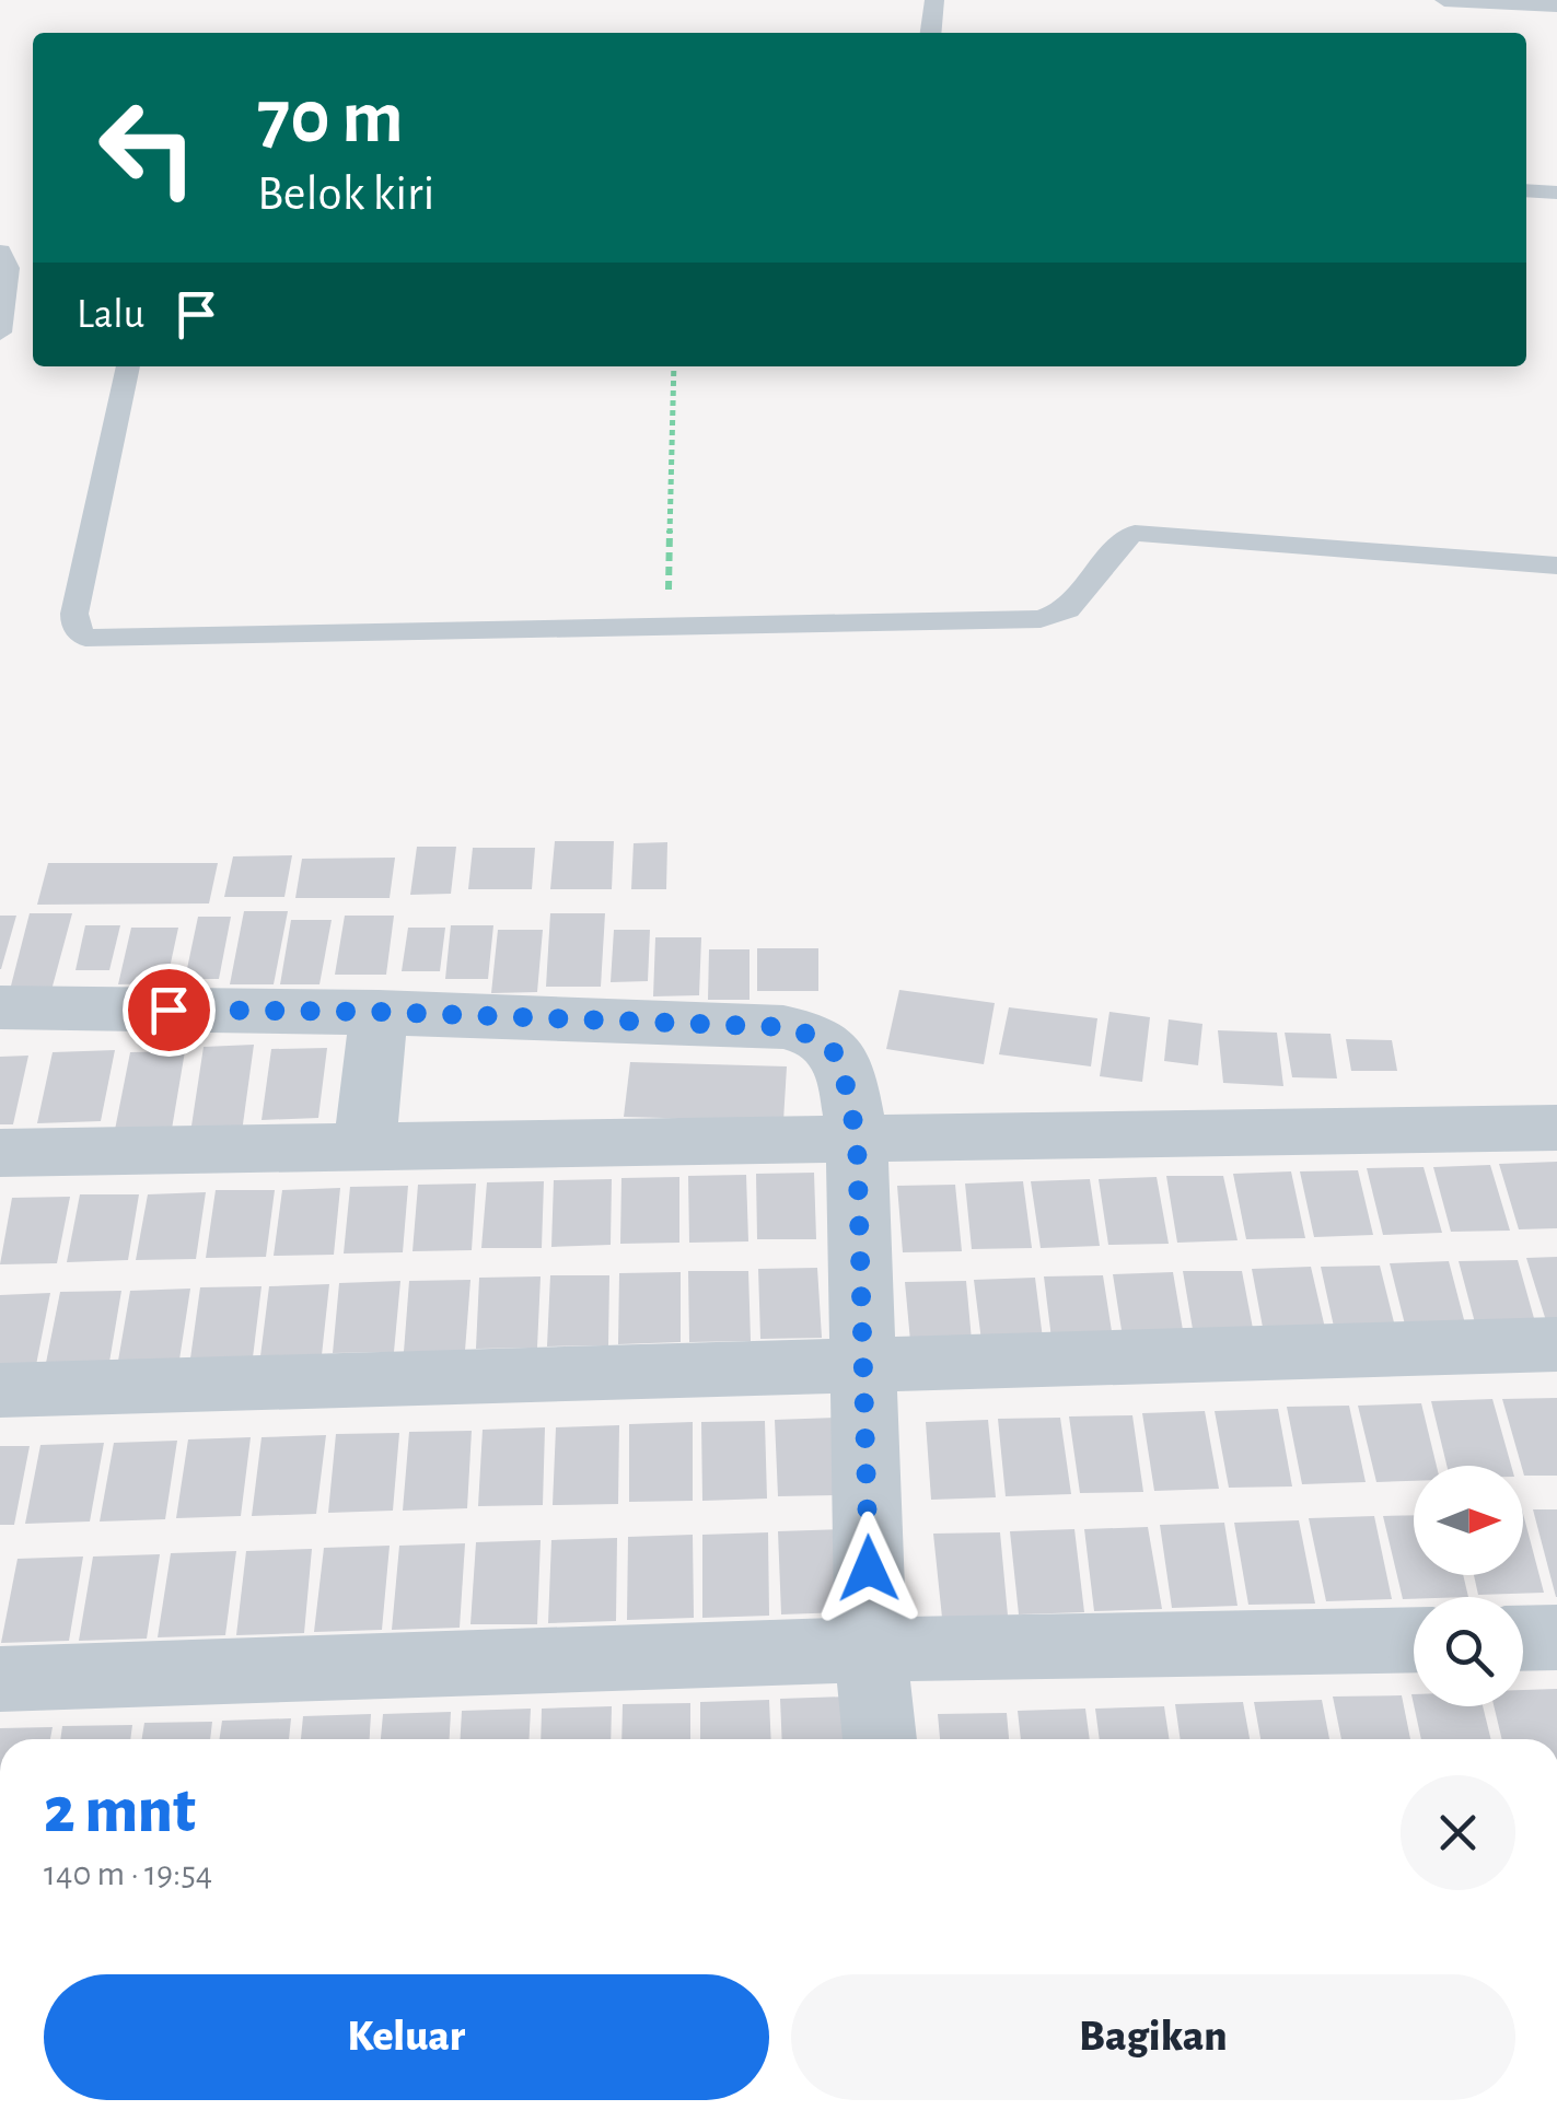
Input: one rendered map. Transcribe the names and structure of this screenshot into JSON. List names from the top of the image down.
{
  "north": "right",
  "page": {
    "turn": ["70 m", "Belok kiri"],
    "then": "Lalu",
    "heading": ["2 mnt", "140 m · 19:54"],
    "buttons": ["Keluar", "Bagikan"]
  }
}
